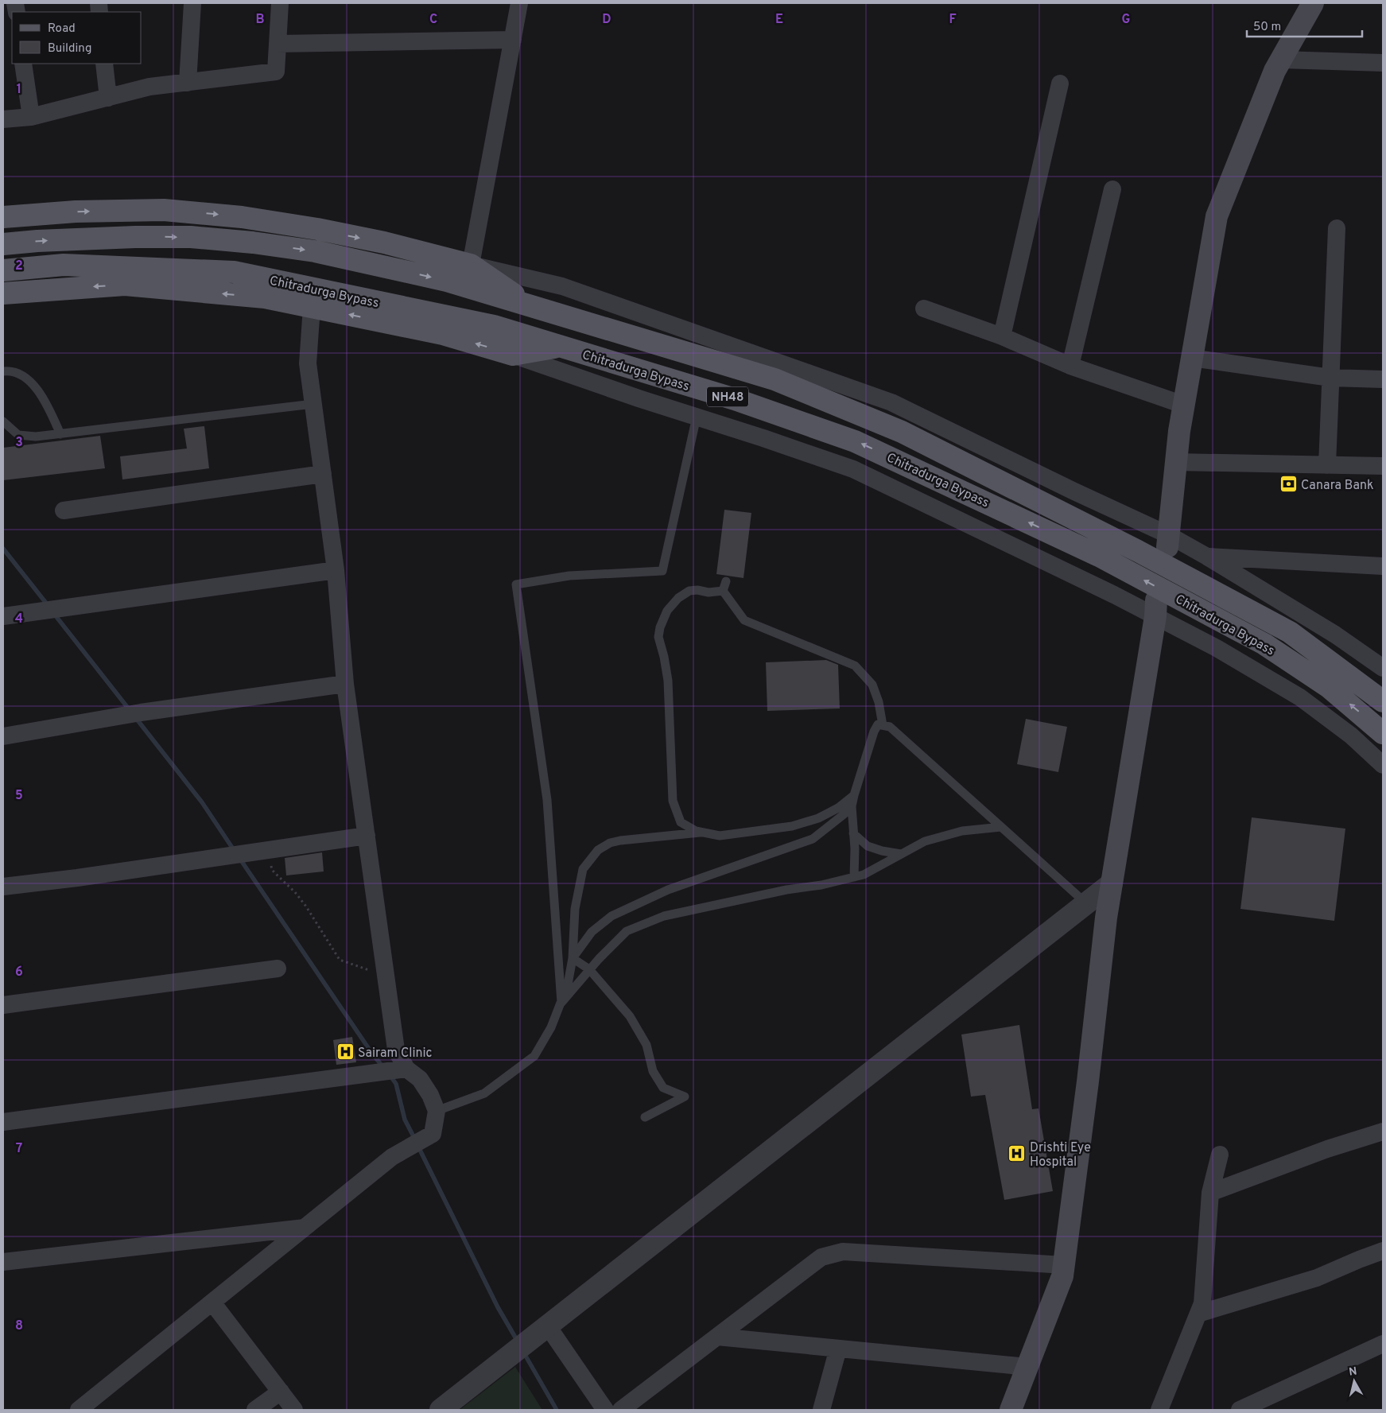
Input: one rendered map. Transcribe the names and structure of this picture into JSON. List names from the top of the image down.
{
  "streets": {
    "main road": ["Chitradurga Bypass", "NH48"]
  },
  "places": {
    "bank": ["Canara Bank"],
    "hospital": ["Sairam Clinic", "Drishti Eye Hospital"]
  },
  "legend": ["Road", "Building"],
  "scale_bar": "50 m",
  "north": "top",
  "grid": {
    "columns": [
      "B",
      "C",
      "D",
      "E",
      "F",
      "G"
    ],
    "rows": [
      "1",
      "2",
      "3",
      "4",
      "5",
      "6",
      "7",
      "8"
    ]
  }
}
